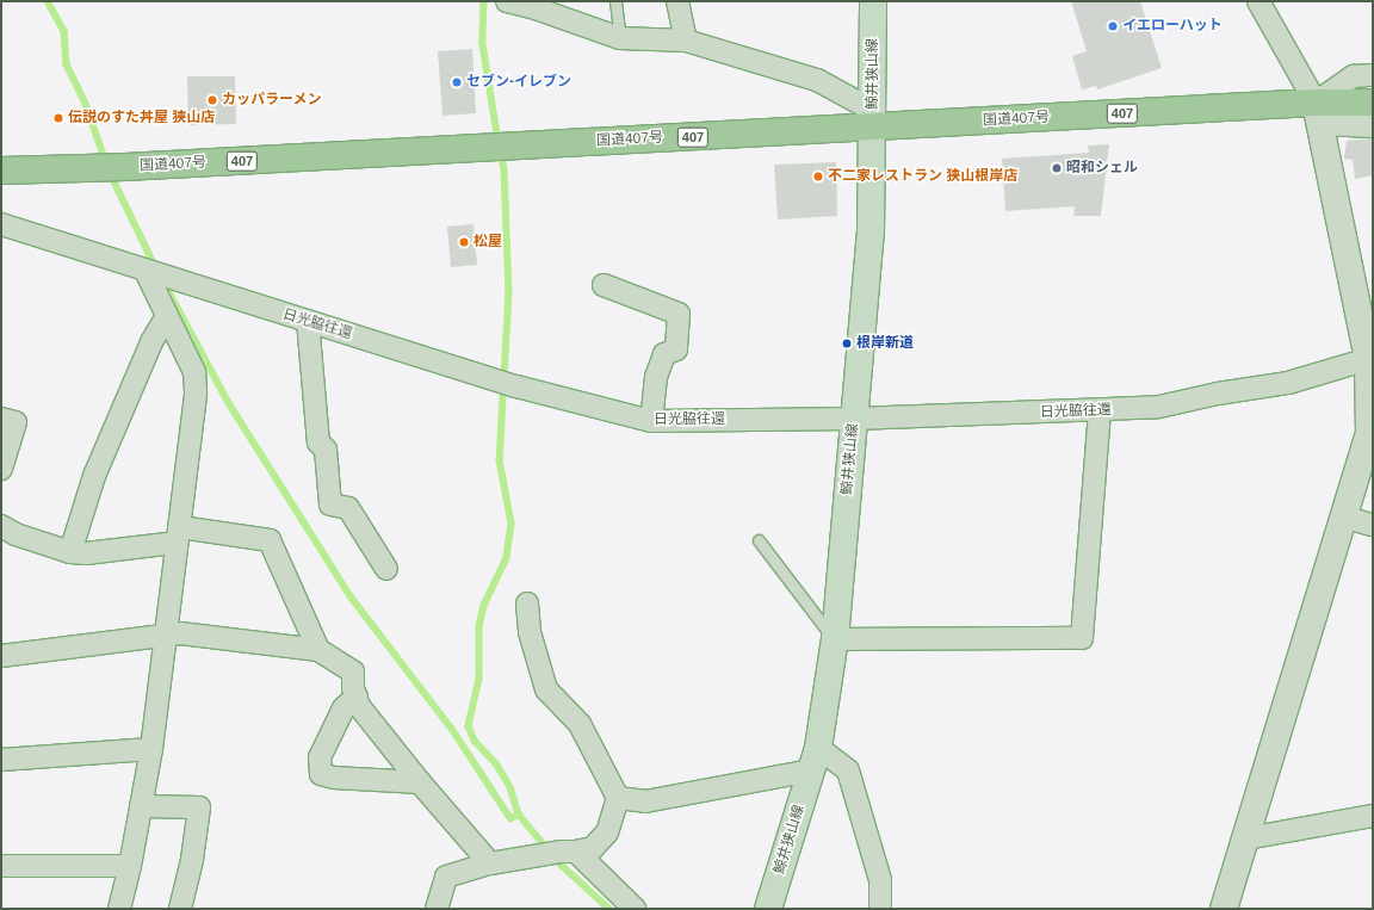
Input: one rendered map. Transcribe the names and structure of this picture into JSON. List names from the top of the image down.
{
  "streets": {
    "highway": ["407", "国道407号"],
    "main road": ["鯨井狭山線"],
    "street": ["日光脇往還"]
  },
  "crossings": [
    ["鯨井狭山線", "国道407号"],
    ["鯨井狭山線", "日光脇往還"]
  ],
  "places": [
    "イエローハット",
    "セブン-イレブン",
    "カッパラーメン",
    "伝説のすた丼屋 狭山店",
    "昭和シェル",
    "不二家レストラン 狭山根岸店",
    "松屋",
    "根岸新道"
  ]
}
